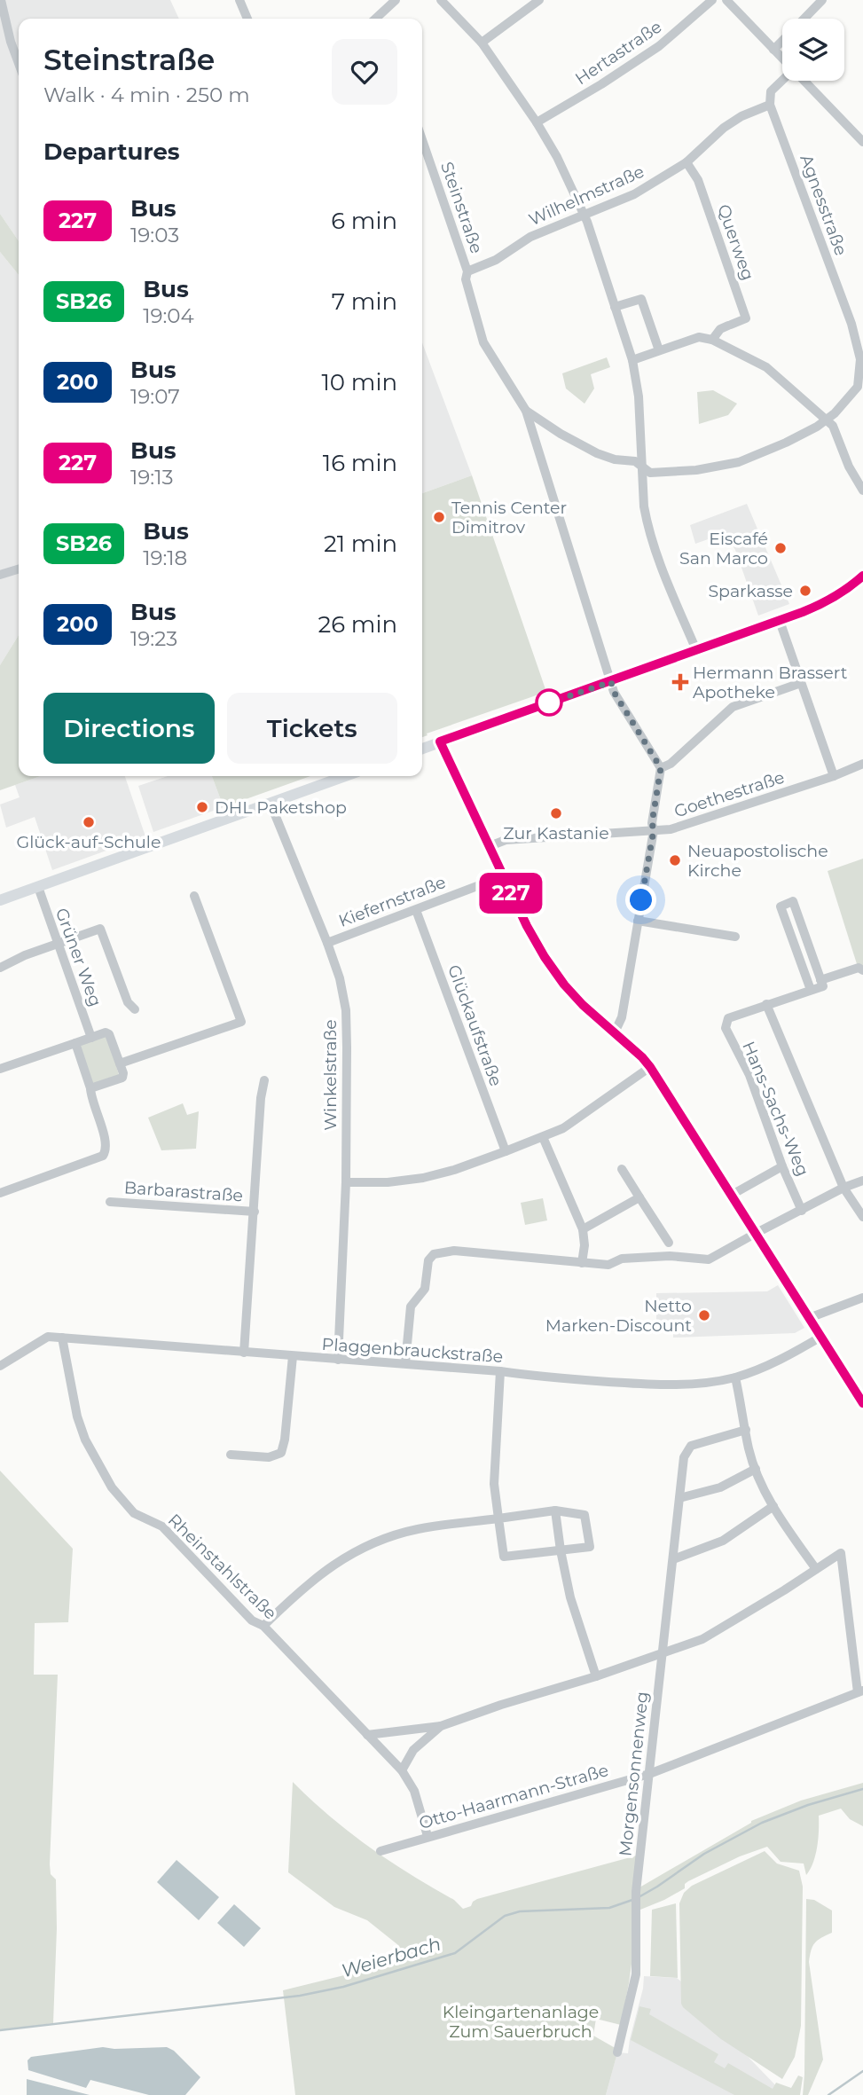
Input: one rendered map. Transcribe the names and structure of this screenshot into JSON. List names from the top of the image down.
{
  "streets": {
    "street": [
      "Hertastraße",
      "Wilhelmstraße",
      "Agnesstraße",
      "Steinstraße",
      "Querweg",
      "Goethestraße",
      "Kiefernstraße",
      "Grüner Weg",
      "Glückaufstraße",
      "Winkelstraße",
      "Hans-Sachs-Weg",
      "Barbarastraße",
      "Plaggenbrauckstraße",
      "Rheinstahlstraße",
      "Morgensonnenweg",
      "Otto-Haarmann-Straße"
    ]
  },
  "crossings": [
    ["Wilhelmstraße", "Agnesstraße"],
    ["Wilhelmstraße", "Steinstraße"],
    ["Wilhelmstraße", "Querweg"],
    ["Agnesstraße", "Steinstraße"],
    ["Kiefernstraße", "Glückaufstraße"],
    ["Kiefernstraße", "Winkelstraße"],
    ["Winkelstraße", "Plaggenbrauckstraße"],
    ["Barbarastraße", "Plaggenbrauckstraße"],
    ["Plaggenbrauckstraße", "Rheinstahlstraße"],
    ["Rheinstahlstraße", "Otto-Haarmann-Straße"],
    ["Morgensonnenweg", "Otto-Haarmann-Straße"]
  ],
  "water": ["Weierbach"],
  "parks": ["Kleingartenanlage Zum Sauerbruch"],
  "places": {
    "other": [
      "Tennis Center Dimitrov",
      "Eiscafé San Marco",
      "Sparkasse",
      "DHL Paketshop",
      "Zur Kastanie",
      "Glück-auf-Schule",
      "Neuapostolische Kirche",
      "Netto Marken-Discount"
    ],
    "health": ["Hermann Brassert Apotheke"]
  },
  "lines": ["bus line 227"],
  "page": {
    "on_map": "227",
    "heading": [
      ["Steinstraße", "Walk · 4 min · 250 m"],
      "Departures"
    ],
    "list": [
      {
        "mark": "227",
        "name": "Bus",
        "note": "19:03",
        "value": "6 min"
      },
      {
        "mark": "SB26",
        "name": "Bus",
        "note": "19:04",
        "value": "7 min"
      },
      {
        "mark": "200",
        "name": "Bus",
        "note": "19:07",
        "value": "10 min"
      },
      {
        "mark": "227",
        "name": "Bus",
        "note": "19:13",
        "value": "16 min"
      },
      {
        "mark": "SB26",
        "name": "Bus",
        "note": "19:18",
        "value": "21 min"
      },
      {
        "mark": "200",
        "name": "Bus",
        "note": "19:23",
        "value": "26 min"
      }
    ],
    "buttons": ["Directions", "Tickets"]
  }
}
